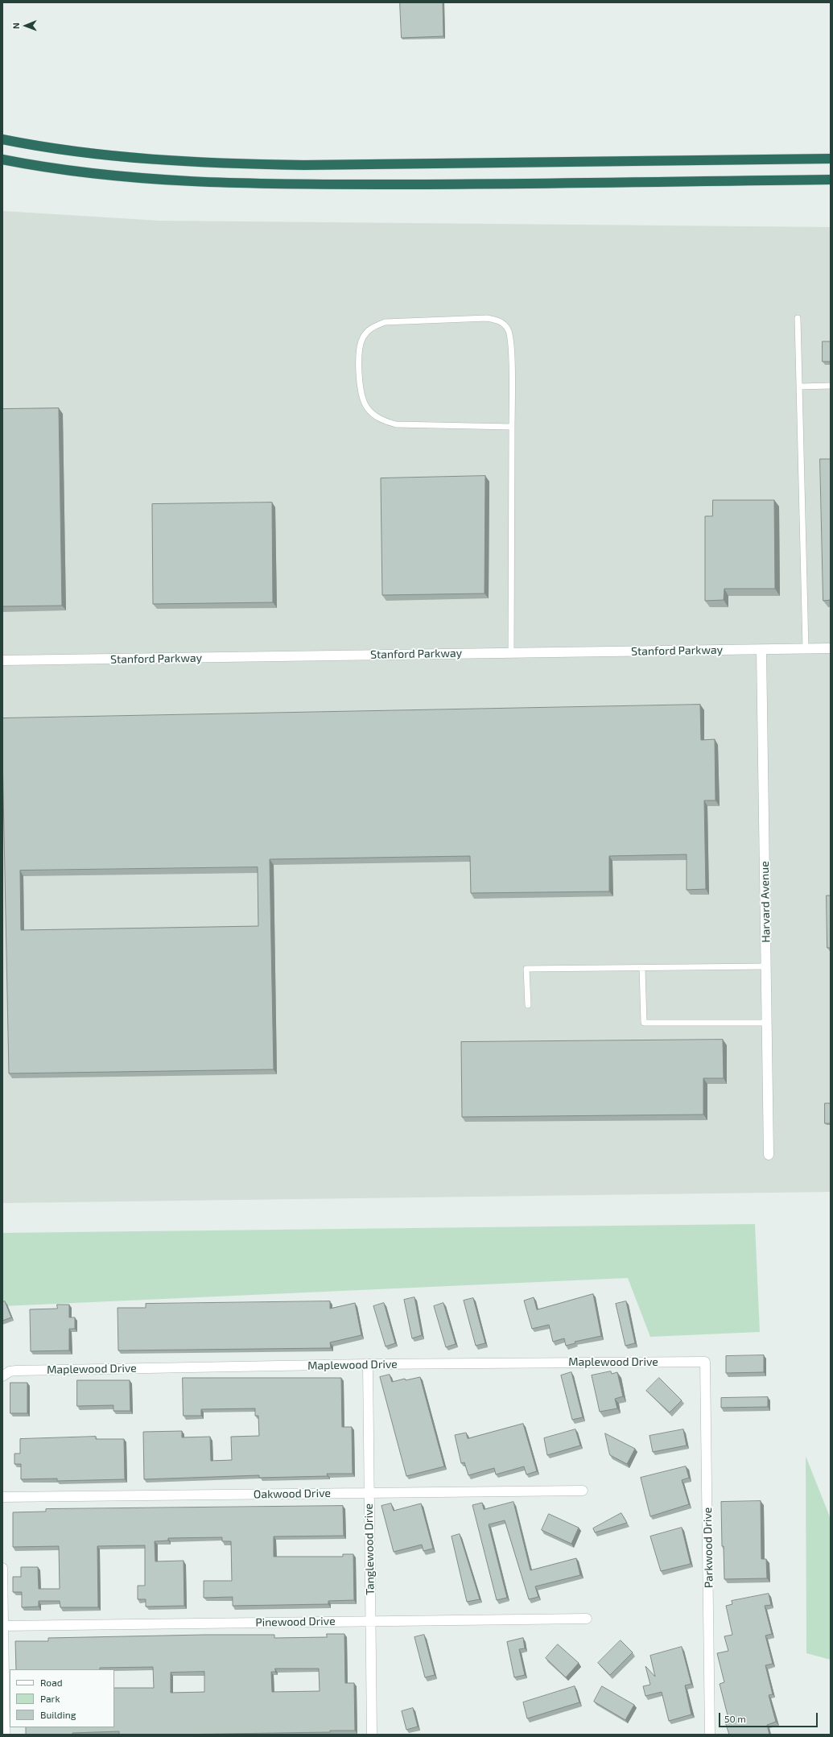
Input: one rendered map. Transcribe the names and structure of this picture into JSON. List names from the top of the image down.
{
  "streets": {
    "street": [
      "Stanford Parkway",
      "Harvard Avenue",
      "Maplewood Drive",
      "Oakwood Drive",
      "Parkwood Drive",
      "Tanglewood Drive",
      "Pinewood Drive"
    ]
  },
  "crossings": [
    ["Stanford Parkway", "Harvard Avenue"],
    ["Maplewood Drive", "Parkwood Drive"],
    ["Maplewood Drive", "Tanglewood Drive"],
    ["Oakwood Drive", "Tanglewood Drive"],
    ["Tanglewood Drive", "Pinewood Drive"]
  ],
  "legend": ["Road", "Park", "Building"],
  "scale_bar": "50 m",
  "north": "left"
}
